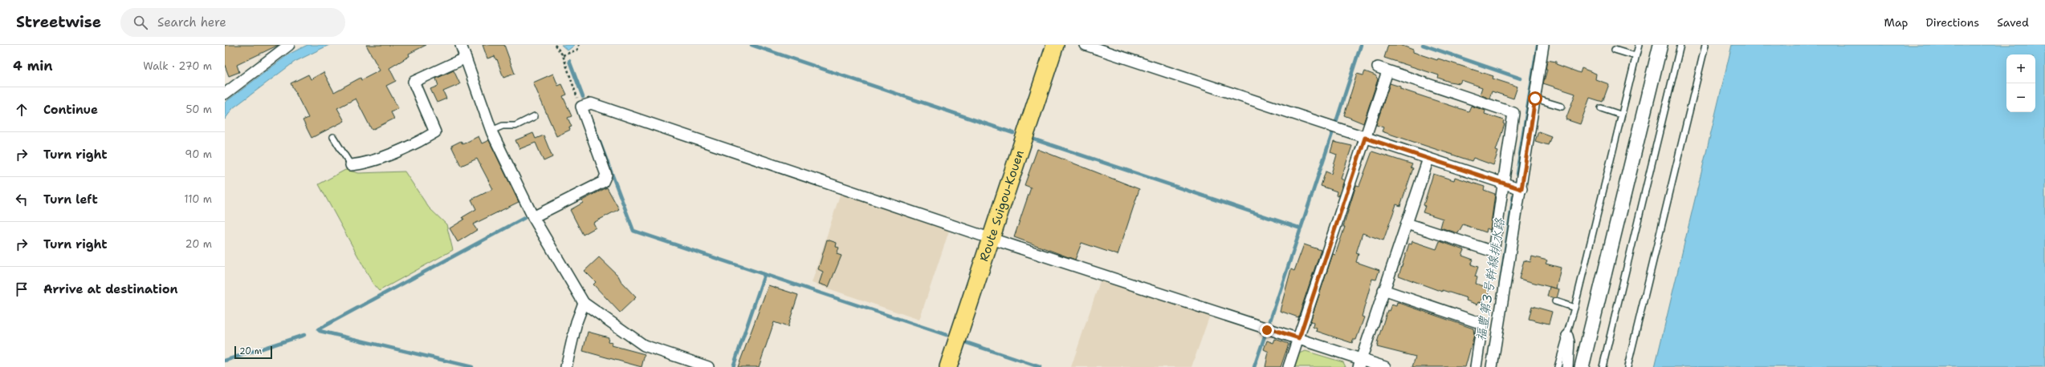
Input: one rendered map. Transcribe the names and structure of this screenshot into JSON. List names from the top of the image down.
{
  "streets": {
    "main road": ["Route Suigou-Kouen"]
  },
  "water": ["福豊第3号幹線排水路"],
  "scale_bar": "20 m",
  "page": {
    "header": "Streetwise",
    "search": "Search here",
    "nav": ["Map", "Directions", "Saved"],
    "heading": ["4 min", "Walk · 270 m"],
    "map_buttons": ["+", "−"],
    "list": [
      ["Continue", "50 m"],
      ["Turn right", "90 m"],
      ["Turn left", "110 m"],
      ["Turn right", "20 m"],
      "Arrive at destination"
    ],
    "scale": "20 m"
  }
}
